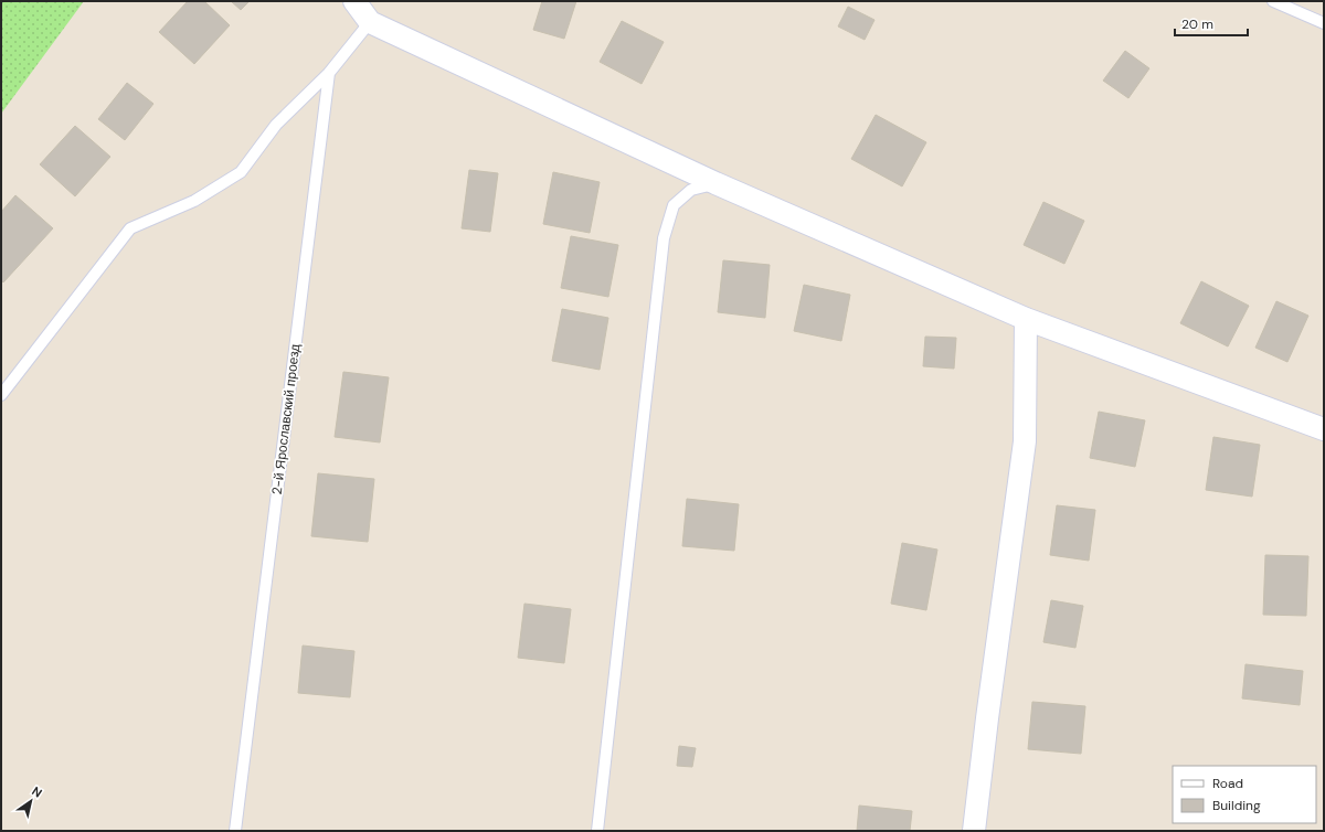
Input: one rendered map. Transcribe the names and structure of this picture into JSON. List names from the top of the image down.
{
  "streets": {
    "lane": ["2-й Ярославский проезд"]
  },
  "legend": ["Road", "Building"],
  "scale_bar": "20 m",
  "north": "top right"
}
